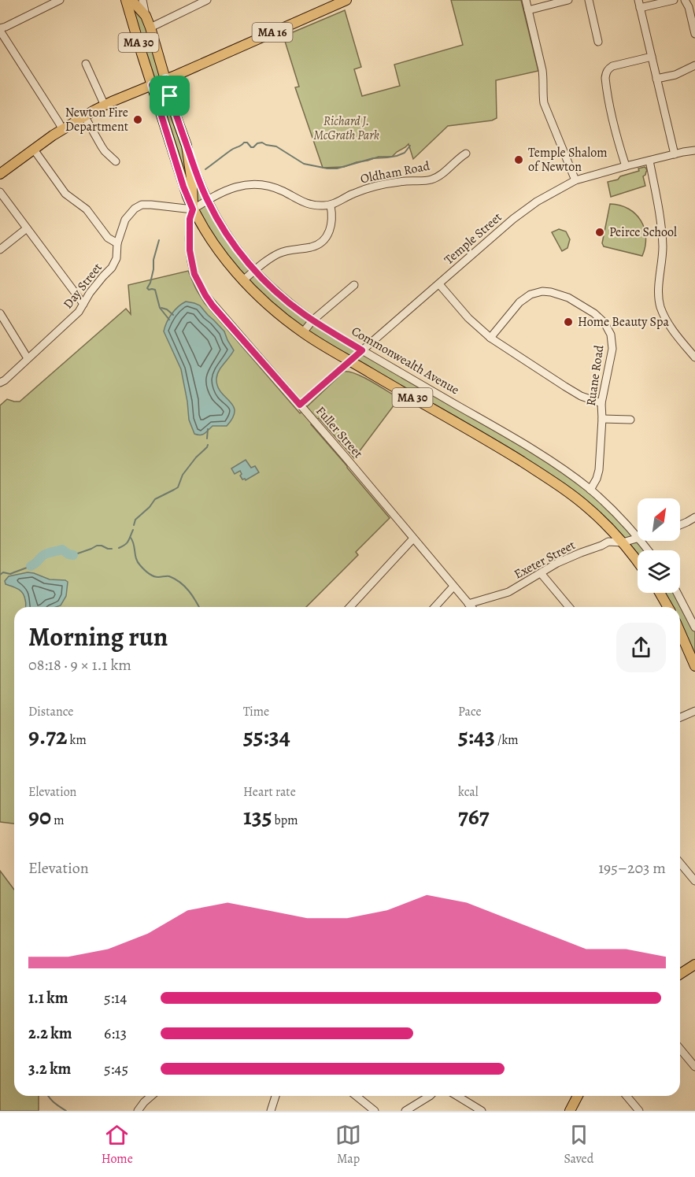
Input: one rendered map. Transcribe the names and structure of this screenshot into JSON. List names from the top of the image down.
{
  "streets": {
    "main road": ["MA 16", "MA 30", "Commonwealth Avenue"],
    "street": [
      "Oldham Road",
      "Temple Street",
      "Day Street",
      "Ruane Road",
      "Fuller Street",
      "Exeter Street"
    ]
  },
  "crossings": [
    ["MA 16", "MA 30"],
    ["MA 16", "Commonwealth Avenue"],
    ["MA 30", "Temple Street"],
    ["MA 30", "Day Street"],
    ["MA 30", "Commonwealth Avenue"],
    ["MA 30", "Fuller Street"],
    ["MA 30", "Exeter Street"],
    ["Temple Street", "Commonwealth Avenue"],
    ["Temple Street", "Fuller Street"],
    ["Day Street", "Commonwealth Avenue"],
    ["Day Street", "Fuller Street"],
    ["Commonwealth Avenue", "Ruane Road"],
    ["Commonwealth Avenue", "Fuller Street"],
    ["Fuller Street", "Exeter Street"]
  ],
  "parks": ["Richard J. McGrath Park"],
  "places": [
    "Newton Fire Department",
    "Temple Shalom of Newton",
    "Peirce School",
    "Home Beauty Spa"
  ],
  "north": "top right",
  "page": {
    "heading": ["Morning run", "08:18 · 9 × 1.1 km"],
    "stats": [
      ["Distance", "9.72 km"],
      ["Time", "55:34"],
      ["Pace", "5:43 /km"],
      ["Elevation", "90 m"],
      ["Heart rate", "135 bpm"],
      ["kcal", "767"]
    ],
    "chart": ["Elevation", "195–203 m"],
    "list": [
      {
        "name": "1.1 km",
        "note": "5:14"
      },
      {
        "name": "2.2 km",
        "note": "6:13"
      },
      {
        "name": "3.2 km",
        "note": "5:45"
      }
    ],
    "tabs": ["Home", "Map", "Saved"]
  }
}
